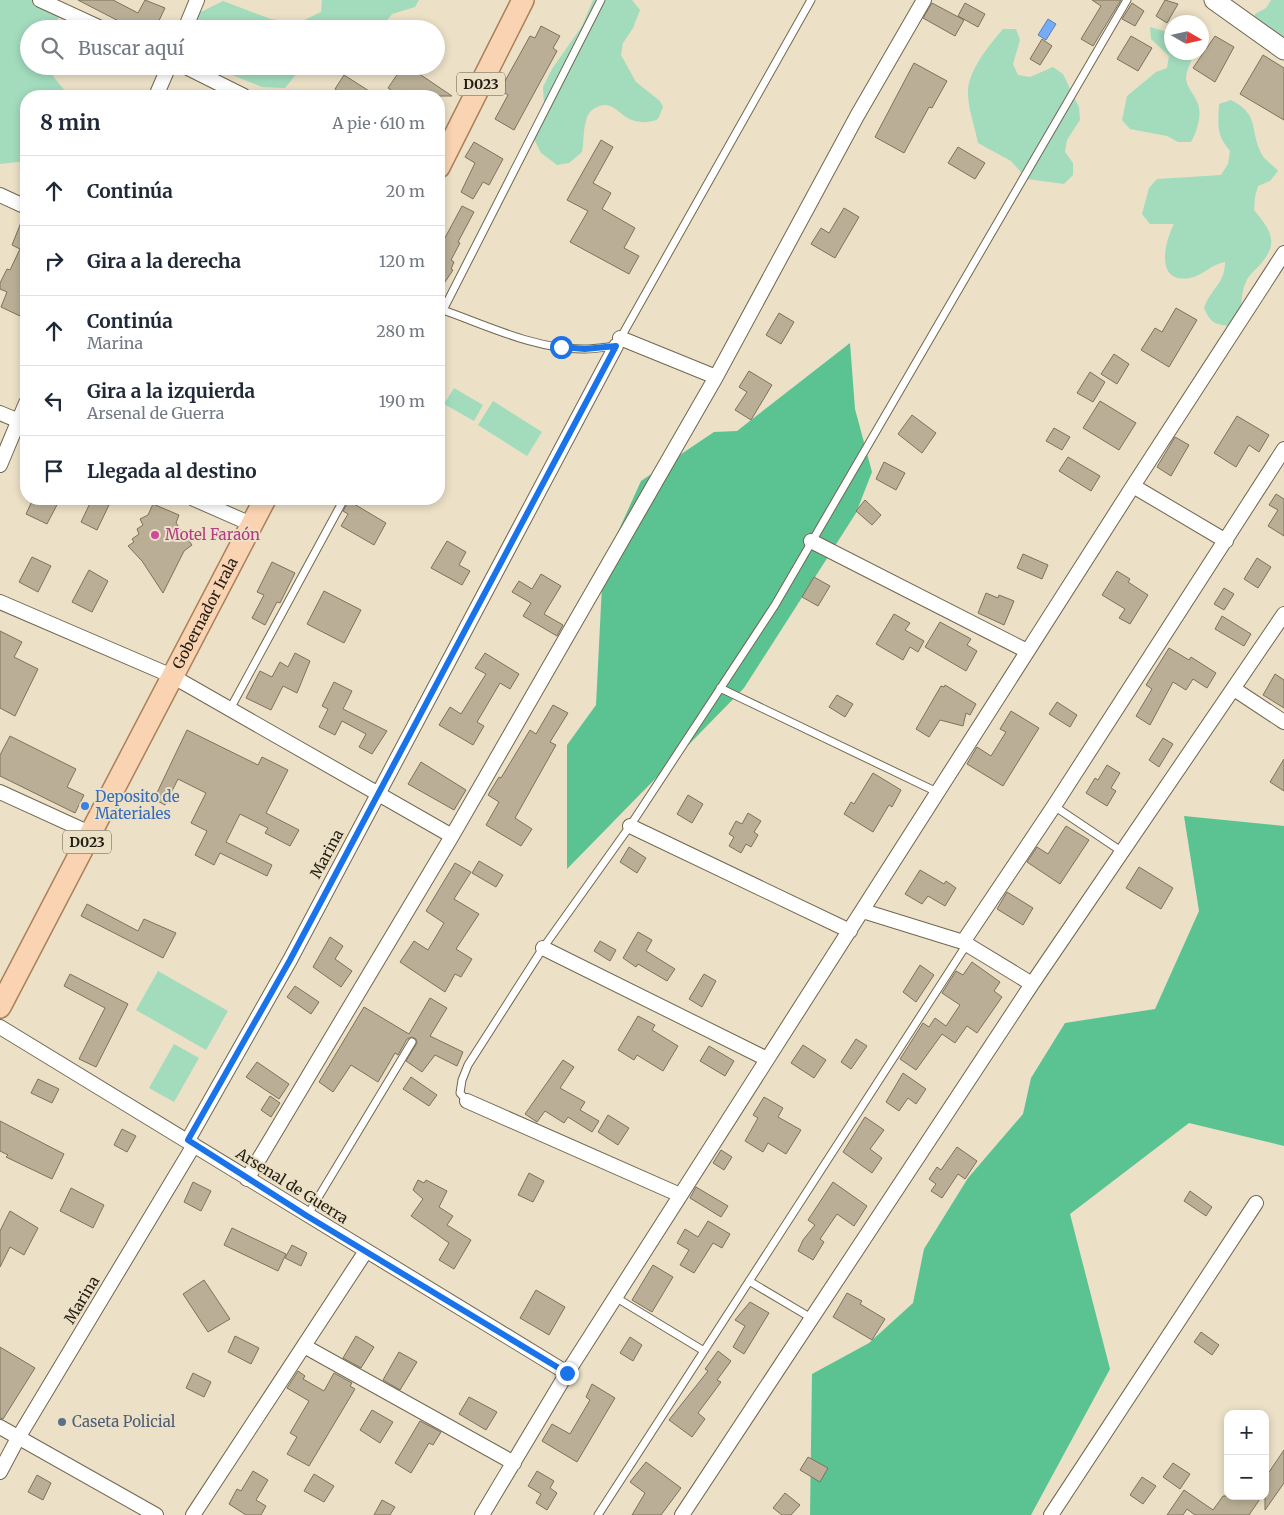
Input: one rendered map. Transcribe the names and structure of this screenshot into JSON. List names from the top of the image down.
{
  "streets": {
    "main road": ["D023", "Gobernador Irala"],
    "street": ["Marina", "Arsenal de Guerra"]
  },
  "crossings": [
    ["D023", "Gobernador Irala"],
    ["Marina", "Arsenal de Guerra"]
  ],
  "places": ["Motel Faraón", "Deposito de Materiales", "Caseta Policial"],
  "north": "right",
  "page": {
    "search": "Buscar aquí",
    "heading": ["8 min", "A pie · 610 m"],
    "list": [
      ["Continúa", "20 m"],
      ["Gira a la derecha", "120 m"],
      ["Continúa", "Marina", "280 m"],
      ["Gira a la izquierda", "Arsenal de Guerra", "190 m"],
      "Llegada al destino"
    ],
    "map_buttons": ["+", "−"]
  }
}
